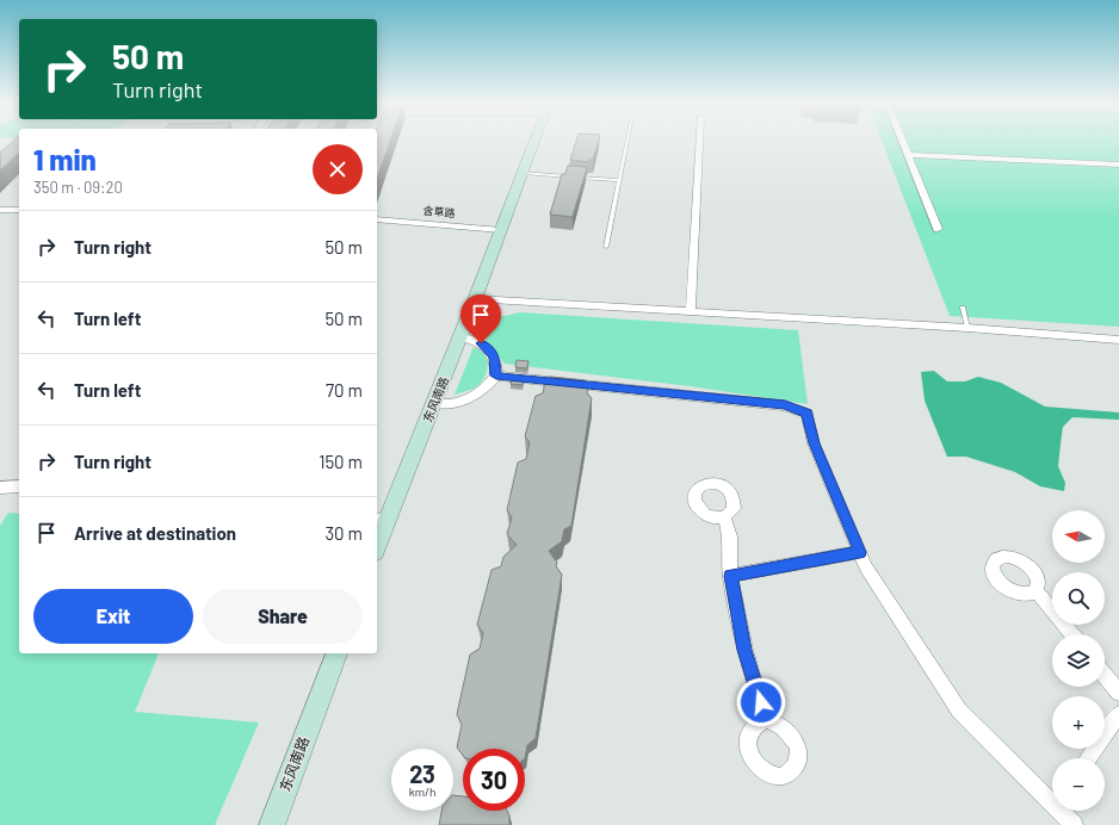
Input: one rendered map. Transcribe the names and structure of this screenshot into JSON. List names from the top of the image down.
{
  "streets": {
    "street": ["含草路", "东风南路"]
  },
  "crossings": [
    ["含草路", "东风南路"]
  ],
  "north": "left",
  "page": {
    "turn": ["50 m", "Turn right"],
    "heading": ["1 min", "350 m · 09:20"],
    "list": [
      {
        "name": "Turn right",
        "value": "50 m"
      },
      {
        "name": "Turn left",
        "value": "50 m"
      },
      {
        "name": "Turn left",
        "value": "70 m"
      },
      {
        "name": "Turn right",
        "value": "150 m"
      },
      {
        "name": "Arrive at destination",
        "value": "30 m"
      }
    ],
    "map_buttons": ["+", "−"],
    "buttons": ["Exit", "Share"],
    "speed": "23 km/h",
    "limit": "30"
  }
}
